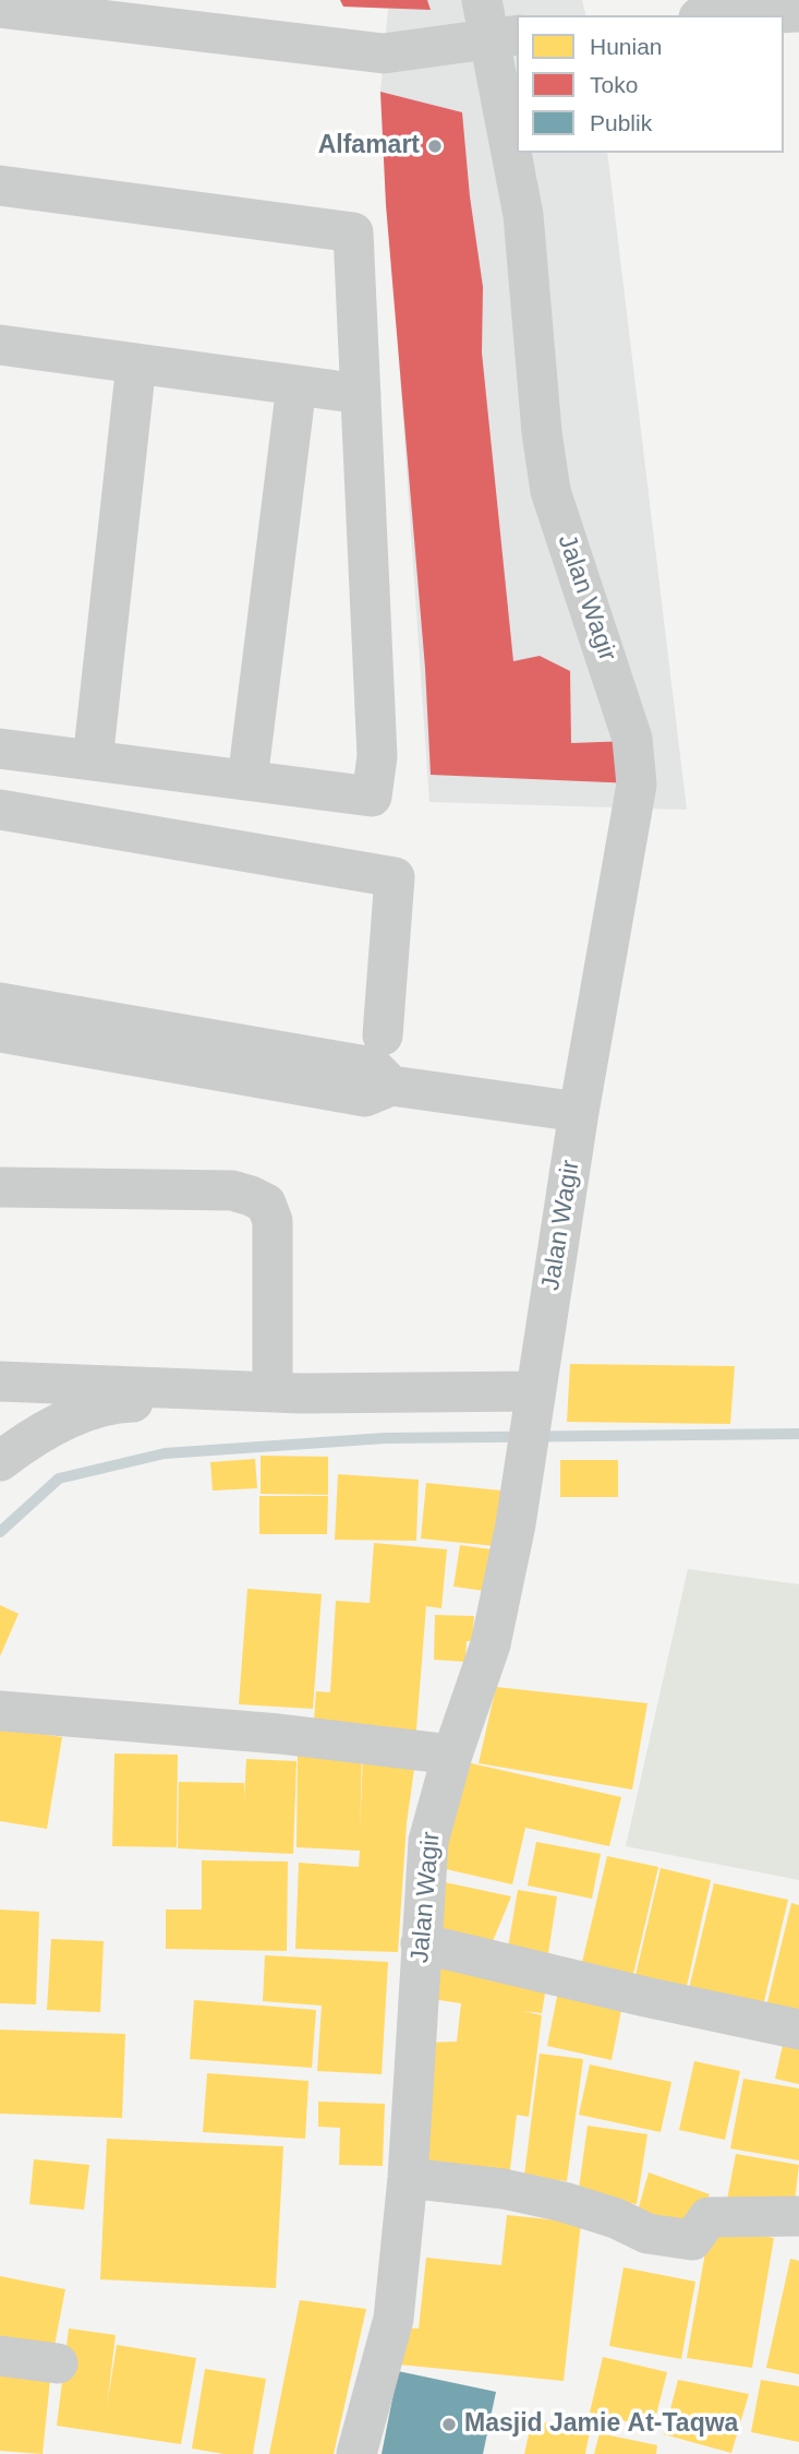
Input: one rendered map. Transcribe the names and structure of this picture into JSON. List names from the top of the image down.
{
  "streets": {
    "street": ["Jalan Wagir"]
  },
  "places": ["Alfamart", "Masjid Jamie At-Taqwa"],
  "legend": ["Hunian", "Toko", "Publik"]
}
